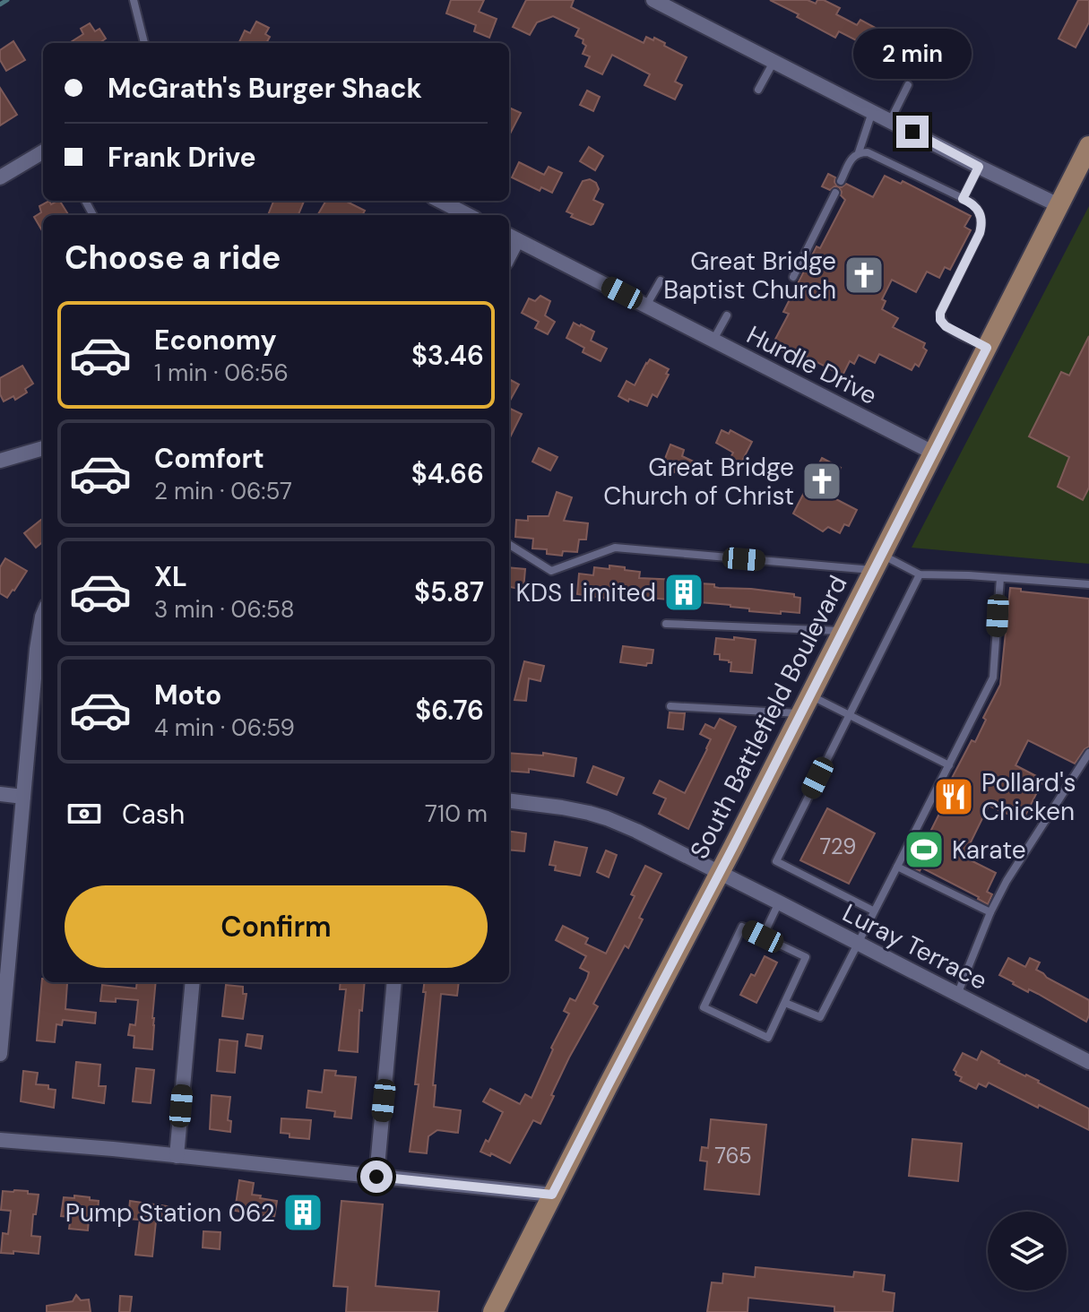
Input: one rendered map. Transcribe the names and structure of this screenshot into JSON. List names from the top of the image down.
{
  "streets": {
    "main road": ["South Battlefield Boulevard"],
    "street": ["Hurdle Drive", "Luray Terrace"]
  },
  "crossings": [
    ["Hurdle Drive", "South Battlefield Boulevard"],
    ["South Battlefield Boulevard", "Luray Terrace"]
  ],
  "places": {
    "church": ["Great Bridge Baptist Church", "Great Bridge Church of Christ"],
    "building": ["KDS Limited", "Pump Station 062"],
    "restaurant": ["Pollard's Chicken"],
    "sports": ["Karate"]
  },
  "house_numbers": ["729", "765"],
  "page": {
    "bubble": "2 min",
    "banner": ["McGrath's Burger Shack", "Frank Drive"],
    "heading": "Choose a ride",
    "list": [
      {
        "name": "Economy",
        "note": "1 min · 06:56",
        "value": "$3.46"
      },
      {
        "name": "Comfort",
        "note": "2 min · 06:57",
        "value": "$4.66"
      },
      {
        "name": "XL",
        "note": "3 min · 06:58",
        "value": "$5.87"
      },
      {
        "name": "Moto",
        "note": "4 min · 06:59",
        "value": "$6.76"
      }
    ],
    "pay": ["Cash", "710 m"],
    "buttons": "Confirm"
  }
}
